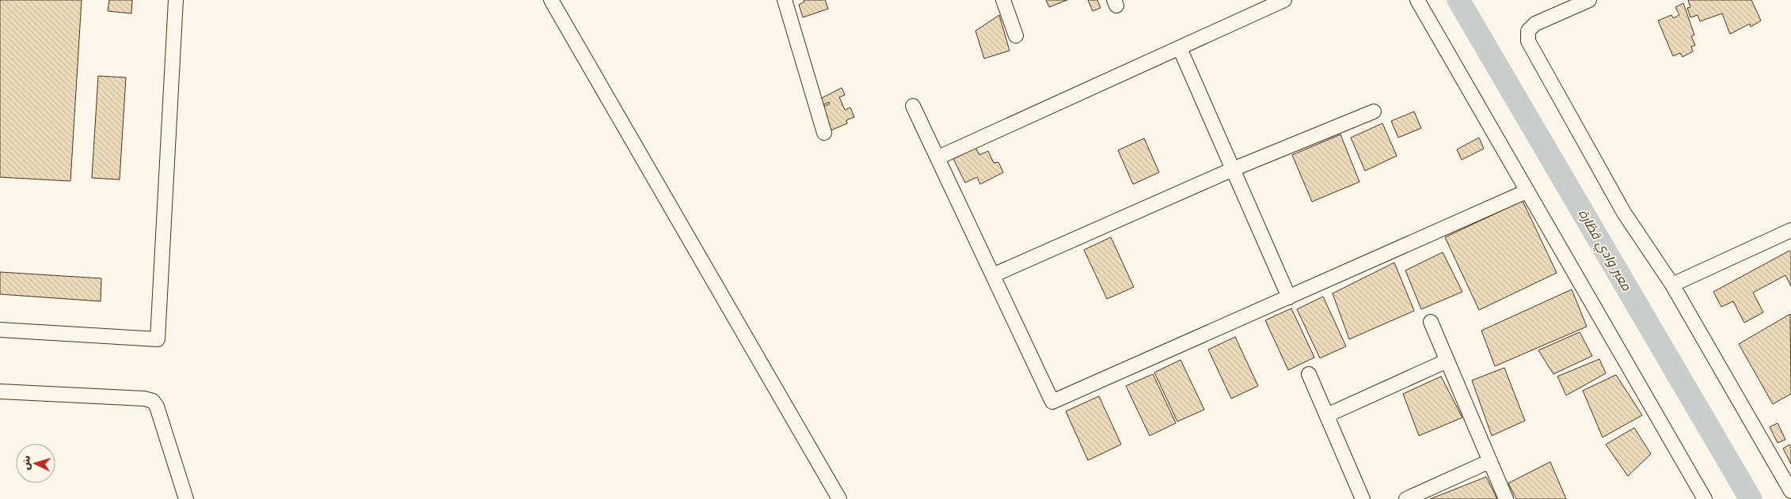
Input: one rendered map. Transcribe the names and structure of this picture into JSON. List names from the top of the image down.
{
  "water": ["معبر وادي قطّارة"],
  "north": "left"
}
